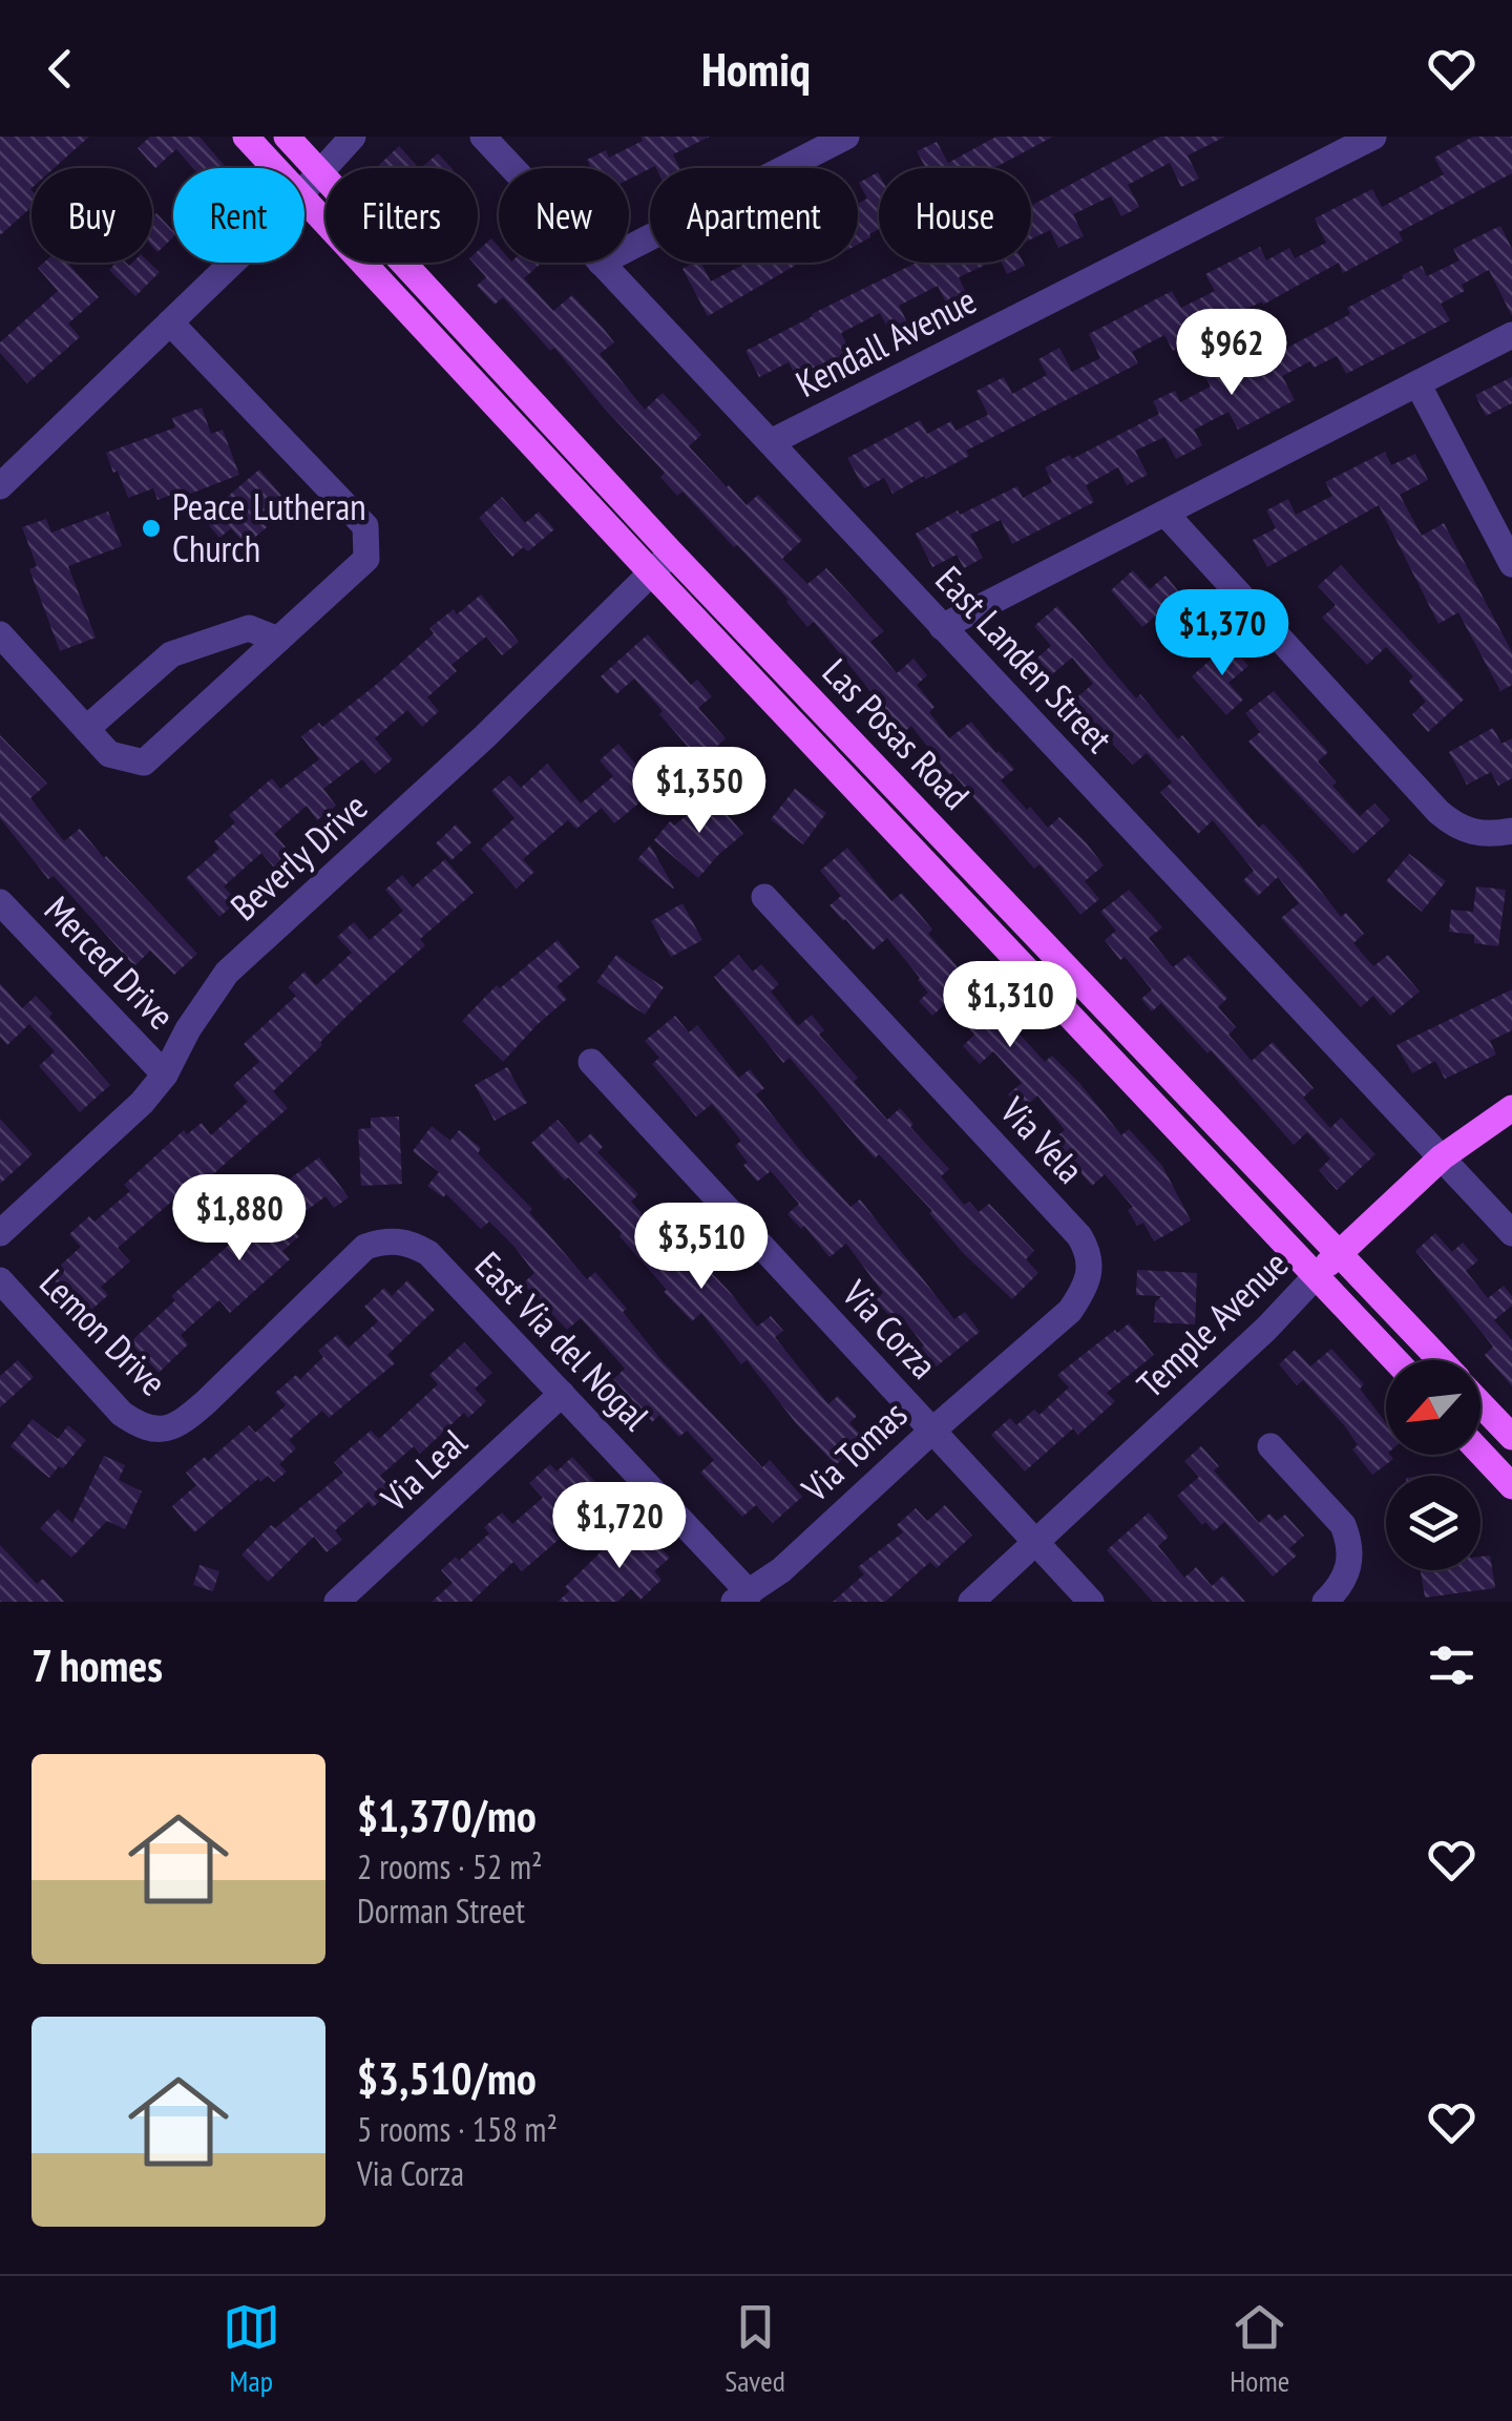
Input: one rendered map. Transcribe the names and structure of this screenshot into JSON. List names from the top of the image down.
{
  "streets": {
    "main road": ["Las Posas Road", "Temple Avenue"],
    "street": [
      "Kendall Avenue",
      "East Landen Street",
      "Beverly Drive",
      "Merced Drive",
      "Via Vela",
      "Via Corza",
      "Lemon Drive",
      "East Via del Nogal",
      "Via Tomas",
      "Via Leal"
    ]
  },
  "crossings": [
    ["Kendall Avenue", "East Landen Street"],
    ["East Landen Street", "Temple Avenue"],
    ["Las Posas Road", "Beverly Drive"],
    ["Las Posas Road", "Temple Avenue"],
    ["Beverly Drive", "Merced Drive"],
    ["Via Vela", "Via Tomas"],
    ["Temple Avenue", "Via Corza"],
    ["Via Corza", "Via Tomas"],
    ["Lemon Drive", "East Via del Nogal"],
    ["East Via del Nogal", "Via Tomas"],
    ["East Via del Nogal", "Via Leal"]
  ],
  "places": ["Peace Lutheran Church"],
  "north": "bottom left",
  "page": {
    "header": "Homiq",
    "chip": [
      "Buy",
      "Rent",
      "Filters",
      "New",
      "Apartment",
      "House"
    ],
    "price": [
      "$962",
      "$1,370",
      "$1,350",
      "$1,310",
      "$1,880",
      "$3,510",
      "$1,720"
    ],
    "heading": "7 homes",
    "list": [
      {
        "name": "$1,370/mo",
        "note": "2 rooms · 52 m² · Dorman Street"
      },
      {
        "name": "$3,510/mo",
        "note": "5 rooms · 158 m² · Via Corza"
      }
    ],
    "tabs": ["Map", "Saved", "Home"]
  }
}
